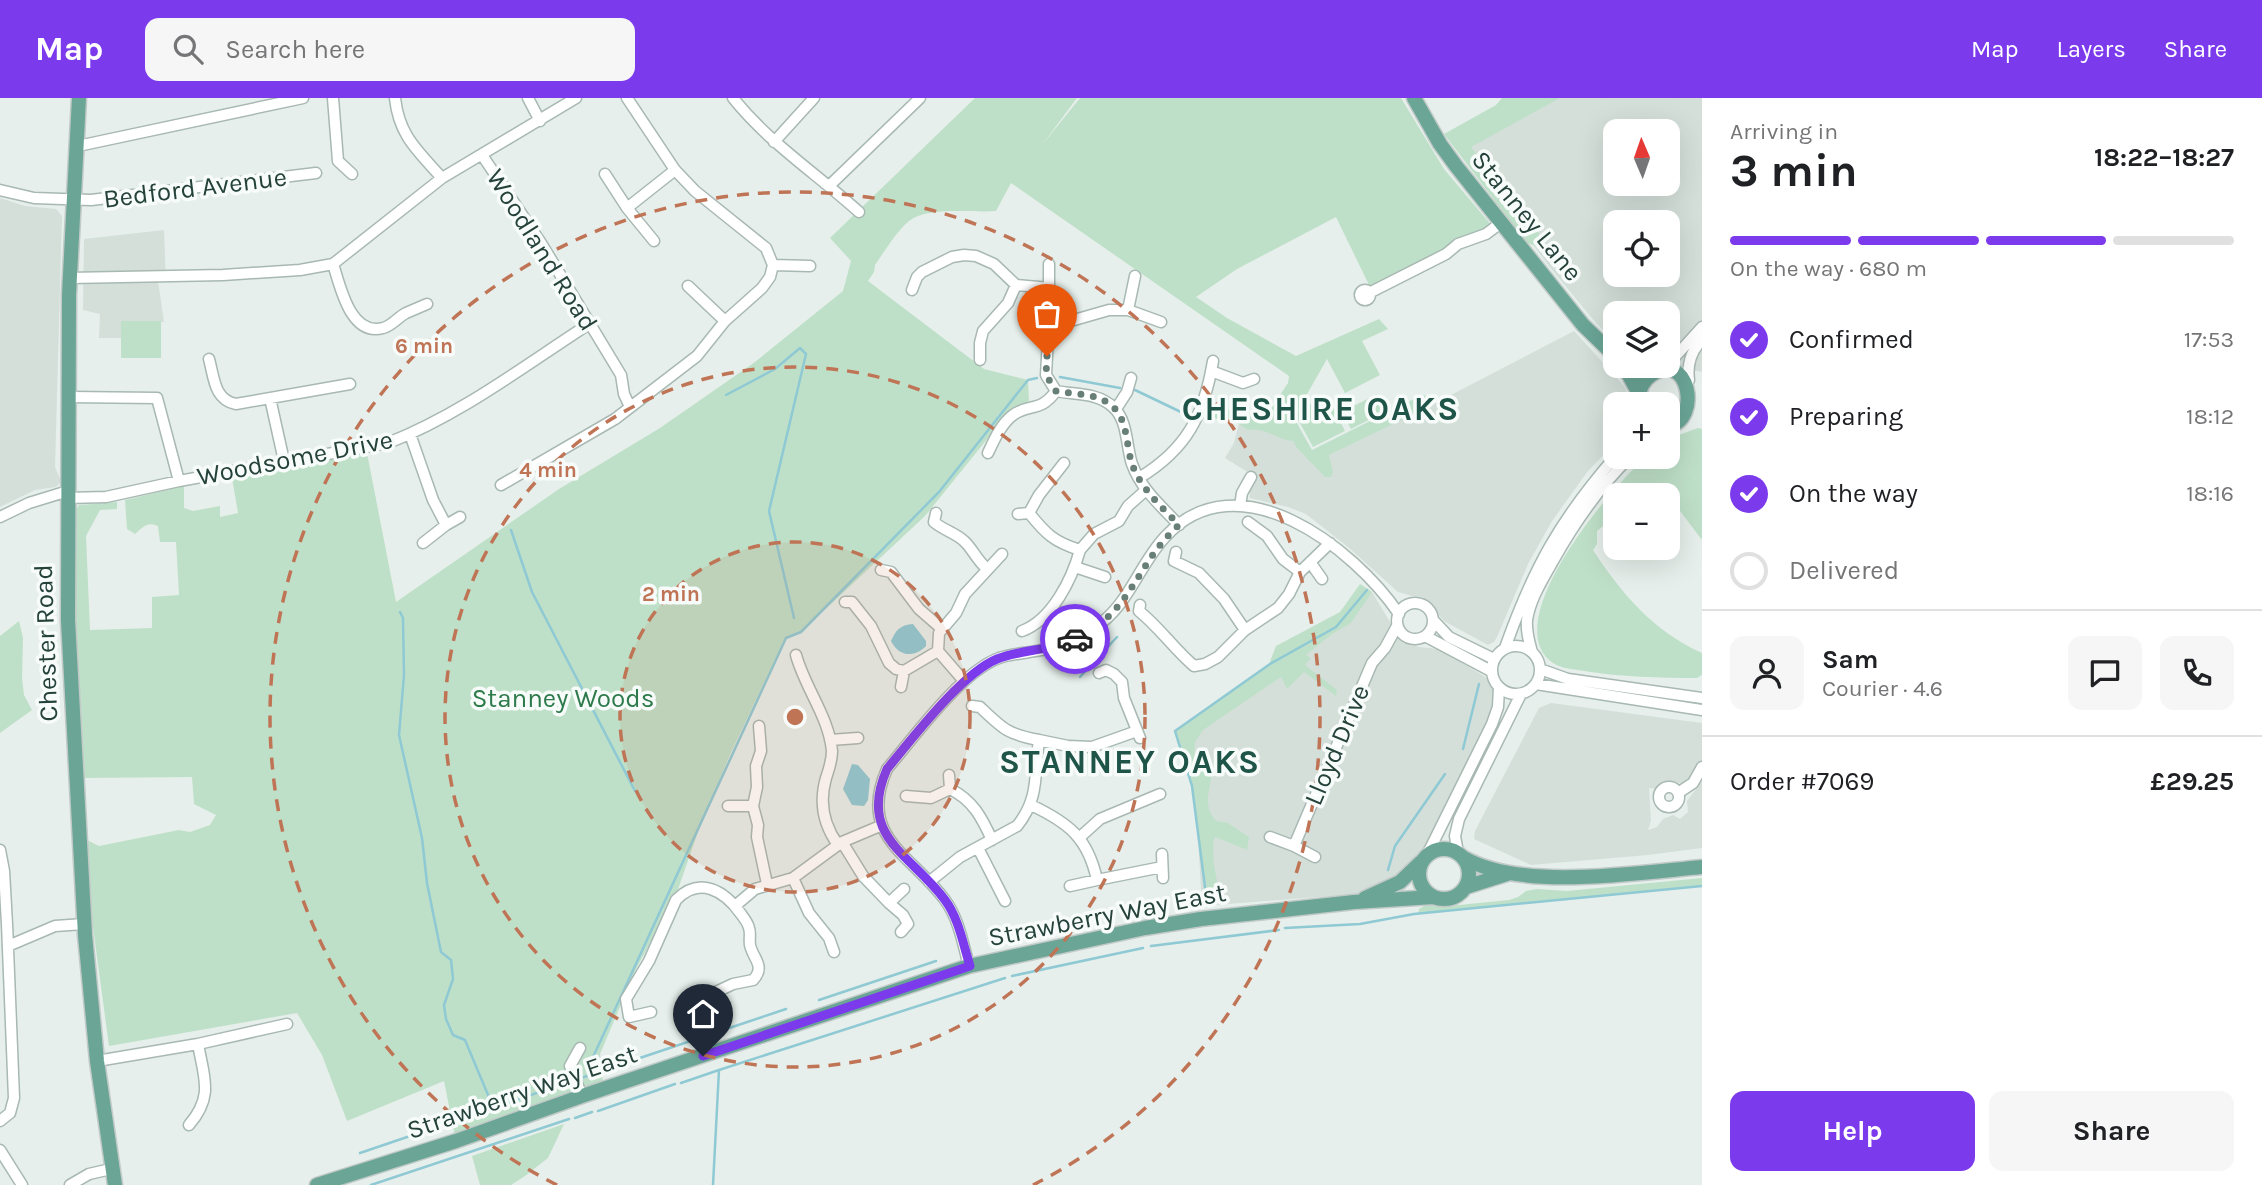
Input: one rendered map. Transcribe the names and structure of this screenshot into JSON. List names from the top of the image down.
{
  "streets": {
    "main road": ["Stanney Lane", "Chester Road", "Strawberry Way East"],
    "street": [
      "Bedford Avenue",
      "Woodland Road",
      "Woodsome Drive",
      "Lloyd Drive"
    ]
  },
  "crossings": [
    ["Bedford Avenue", "Chester Road"],
    ["Woodland Road", "Woodsome Drive"],
    ["Woodland Road", "Chester Road"],
    ["Woodsome Drive", "Chester Road"]
  ],
  "districts": ["CHESHIRE OAKS", "STANNEY OAKS"],
  "parks": ["Stanney Woods"],
  "north": "top",
  "page": {
    "header": "Map",
    "search": "Search here",
    "nav": ["Map", "Layers", "Share"],
    "heading": ["3 min", "Arriving in", "18:22–18:27"],
    "panel": [
      "Sam",
      "Courier · 4.6",
      "Order #7069",
      "£29.25"
    ],
    "map_buttons": ["+", "−"],
    "bar": "On the way · 680 m",
    "list": [
      ["Confirmed", "17:53"],
      ["Preparing", "18:12"],
      ["On the way", "18:16"],
      "Delivered"
    ],
    "buttons": ["Help", "Share"]
  },
  "rings": ["6 min", "4 min", "2 min"]
}
